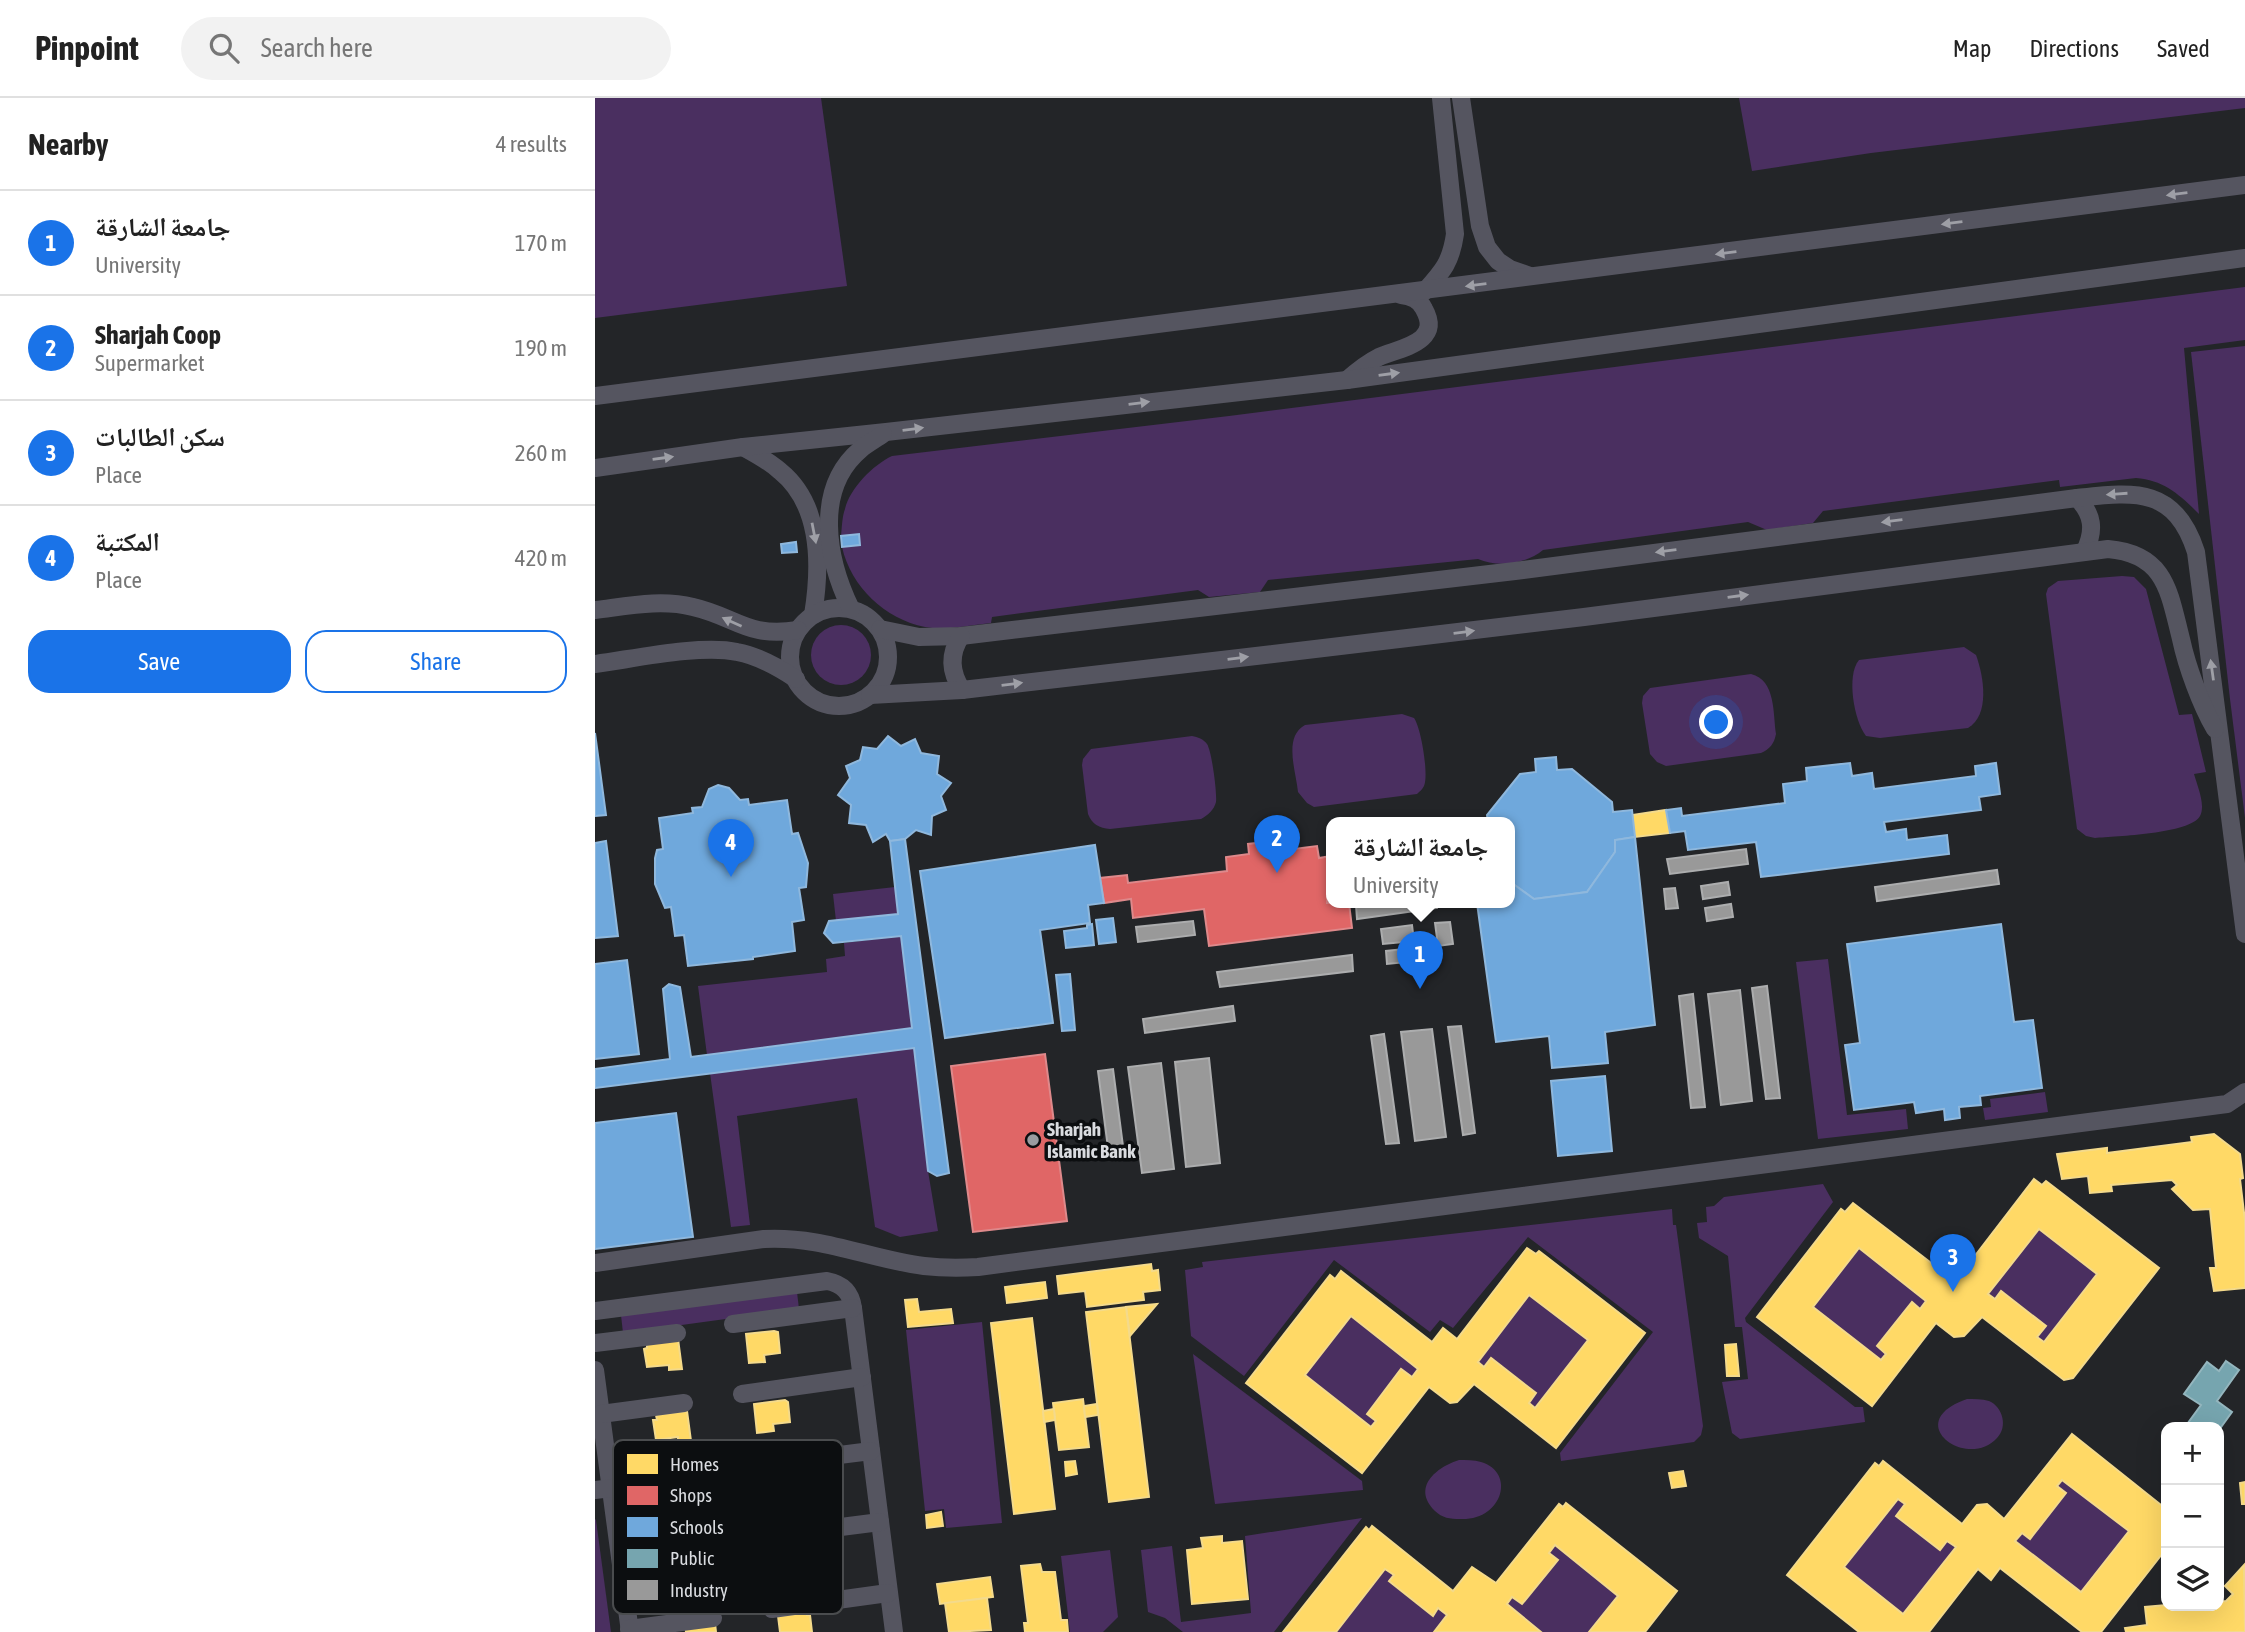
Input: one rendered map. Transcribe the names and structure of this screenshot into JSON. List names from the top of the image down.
{
  "places": ["Sharjah Islamic Bank"],
  "legend": [
    "Homes",
    "Shops",
    "Schools",
    "Public",
    "Industry"
  ],
  "page": {
    "header": "Pinpoint",
    "search": "Search here",
    "nav": ["Map", "Directions", "Saved"],
    "heading": ["Nearby", "4 results"],
    "list": [
      {
        "mark": "1",
        "name": "جامعة الشارقة",
        "note": "University",
        "value": "170 m"
      },
      {
        "mark": "2",
        "name": "Sharjah Coop",
        "note": "Supermarket",
        "value": "190 m"
      },
      {
        "mark": "3",
        "name": "سكن الطالبات",
        "note": "Place",
        "value": "260 m"
      },
      {
        "mark": "4",
        "name": "المكتبة",
        "note": "Place",
        "value": "420 m"
      }
    ],
    "buttons": ["Save", "Share"],
    "pins": [
      "2",
      "4",
      "1",
      "3"
    ],
    "popup": ["جامعة الشارقة", "University"],
    "map_buttons": ["+", "−"]
  }
}
